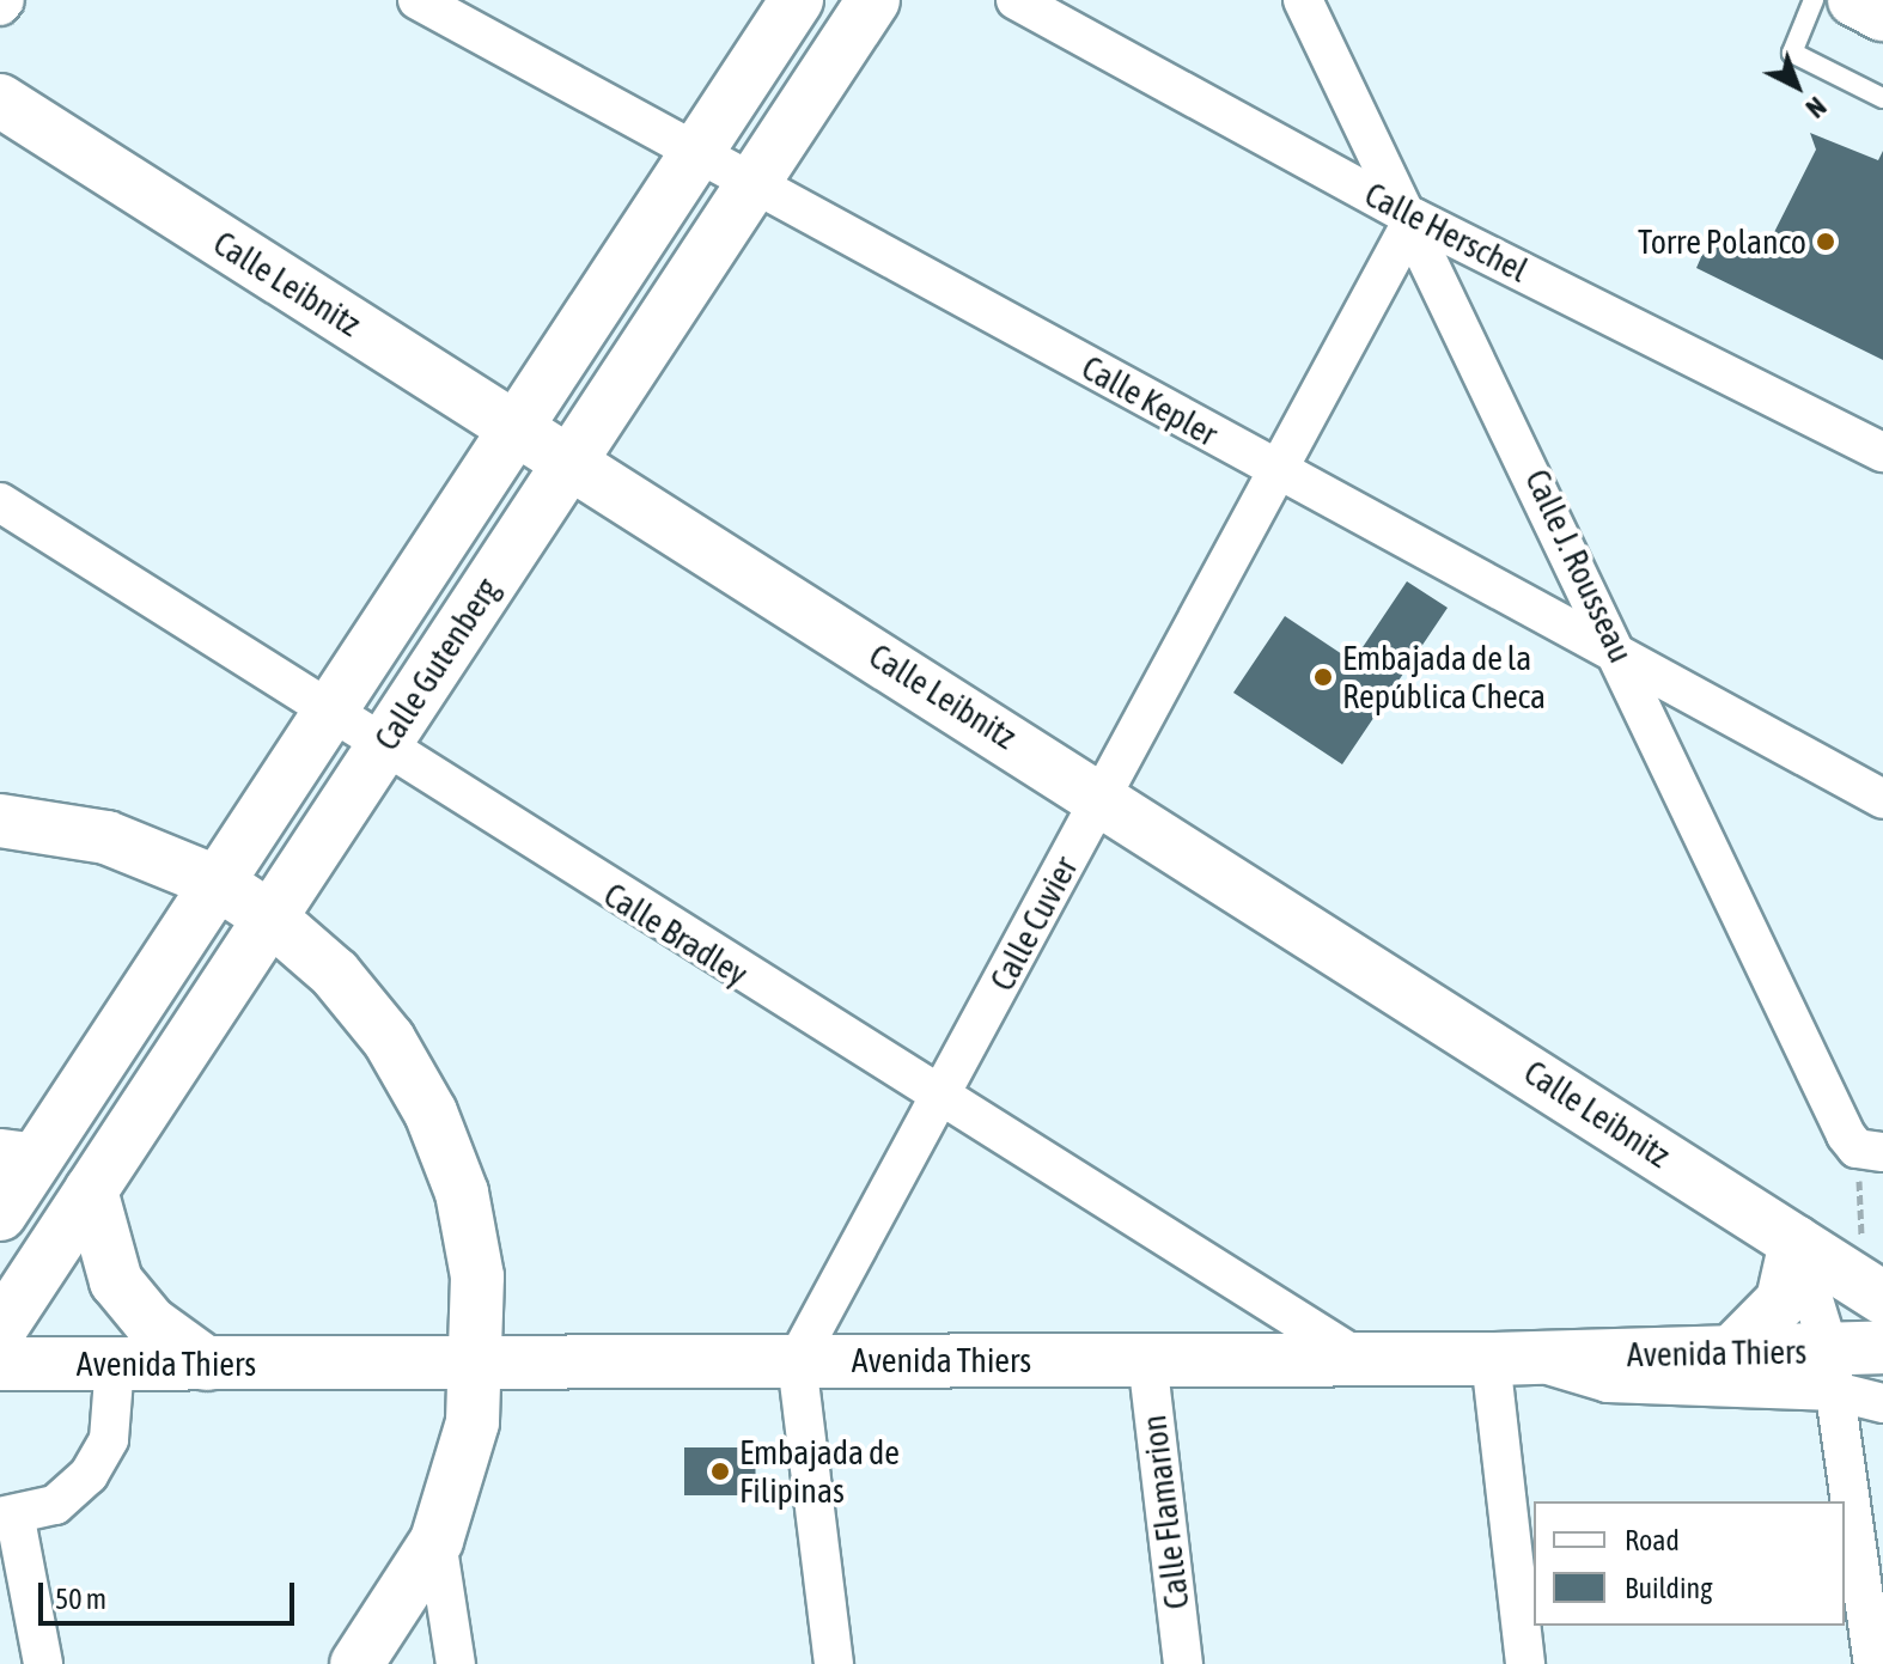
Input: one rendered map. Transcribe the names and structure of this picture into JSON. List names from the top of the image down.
{
  "streets": {
    "street": [
      "Calle Herschel",
      "Calle Leibnitz",
      "Calle Kepler",
      "Calle J. Rousseau",
      "Calle Gutenberg",
      "Calle Cuvier",
      "Calle Bradley",
      "Avenida Thiers",
      "Calle Flamarion"
    ]
  },
  "crossings": [
    ["Calle Herschel", "Calle J. Rousseau"],
    ["Calle Herschel", "Calle Cuvier"],
    ["Calle Leibnitz", "Calle Gutenberg"],
    ["Calle Leibnitz", "Calle Cuvier"],
    ["Calle Kepler", "Calle J. Rousseau"],
    ["Calle Kepler", "Calle Gutenberg"],
    ["Calle Kepler", "Calle Cuvier"],
    ["Calle J. Rousseau", "Calle Cuvier"],
    ["Calle Gutenberg", "Calle Bradley"],
    ["Calle Cuvier", "Calle Bradley"],
    ["Calle Cuvier", "Avenida Thiers"],
    ["Calle Bradley", "Avenida Thiers"],
    ["Avenida Thiers", "Calle Flamarion"]
  ],
  "places": ["Torre Polanco", "Embajada de la República Checa", "Embajada de Filipinas"],
  "legend": ["Road", "Building"],
  "scale_bar": "50 m",
  "north": "bottom right"
}
